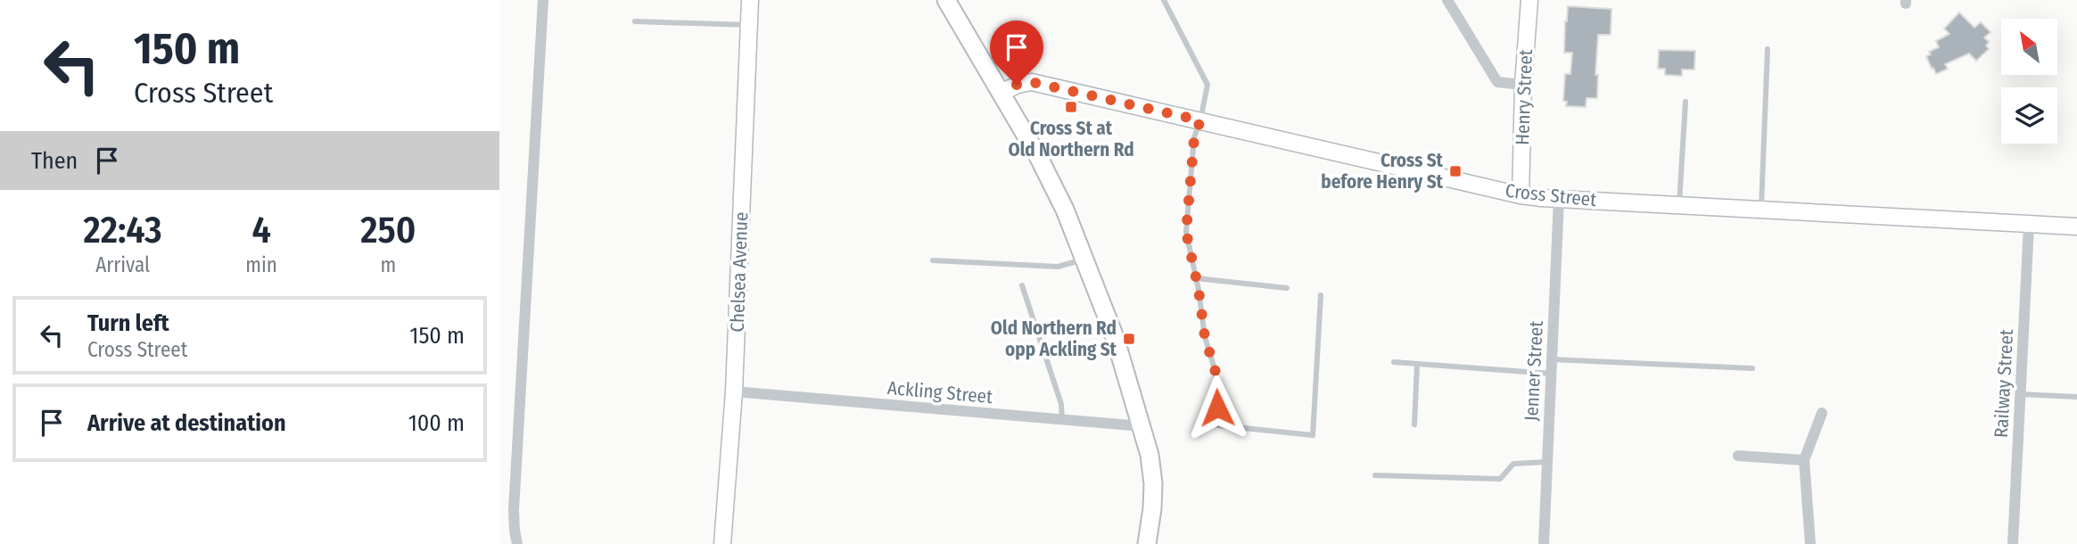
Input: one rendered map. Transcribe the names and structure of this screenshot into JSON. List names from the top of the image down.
{
  "streets": {
    "street": [
      "Henry Street",
      "Cross Street",
      "Chelsea Avenue",
      "Jenner Street",
      "Railway Street",
      "Ackling Street"
    ]
  },
  "crossings": [
    ["Henry Street", "Cross Street"],
    ["Cross Street", "Jenner Street"],
    ["Cross Street", "Railway Street"],
    ["Chelsea Avenue", "Ackling Street"]
  ],
  "places": {
    "transit": ["Cross St at Old Northern Rd", "Cross St before Henry St", "Old Northern Rd opp Ackling St"]
  },
  "north": "top left",
  "page": {
    "turn": ["150 m", "Cross Street"],
    "then": "Then",
    "eta": [
      "22:43",
      "Arrival",
      "4",
      "min",
      "250",
      "m"
    ],
    "list": [
      {
        "name": "Turn left",
        "note": "Cross Street",
        "value": "150 m"
      },
      {
        "name": "Arrive at destination",
        "value": "100 m"
      }
    ]
  }
}
